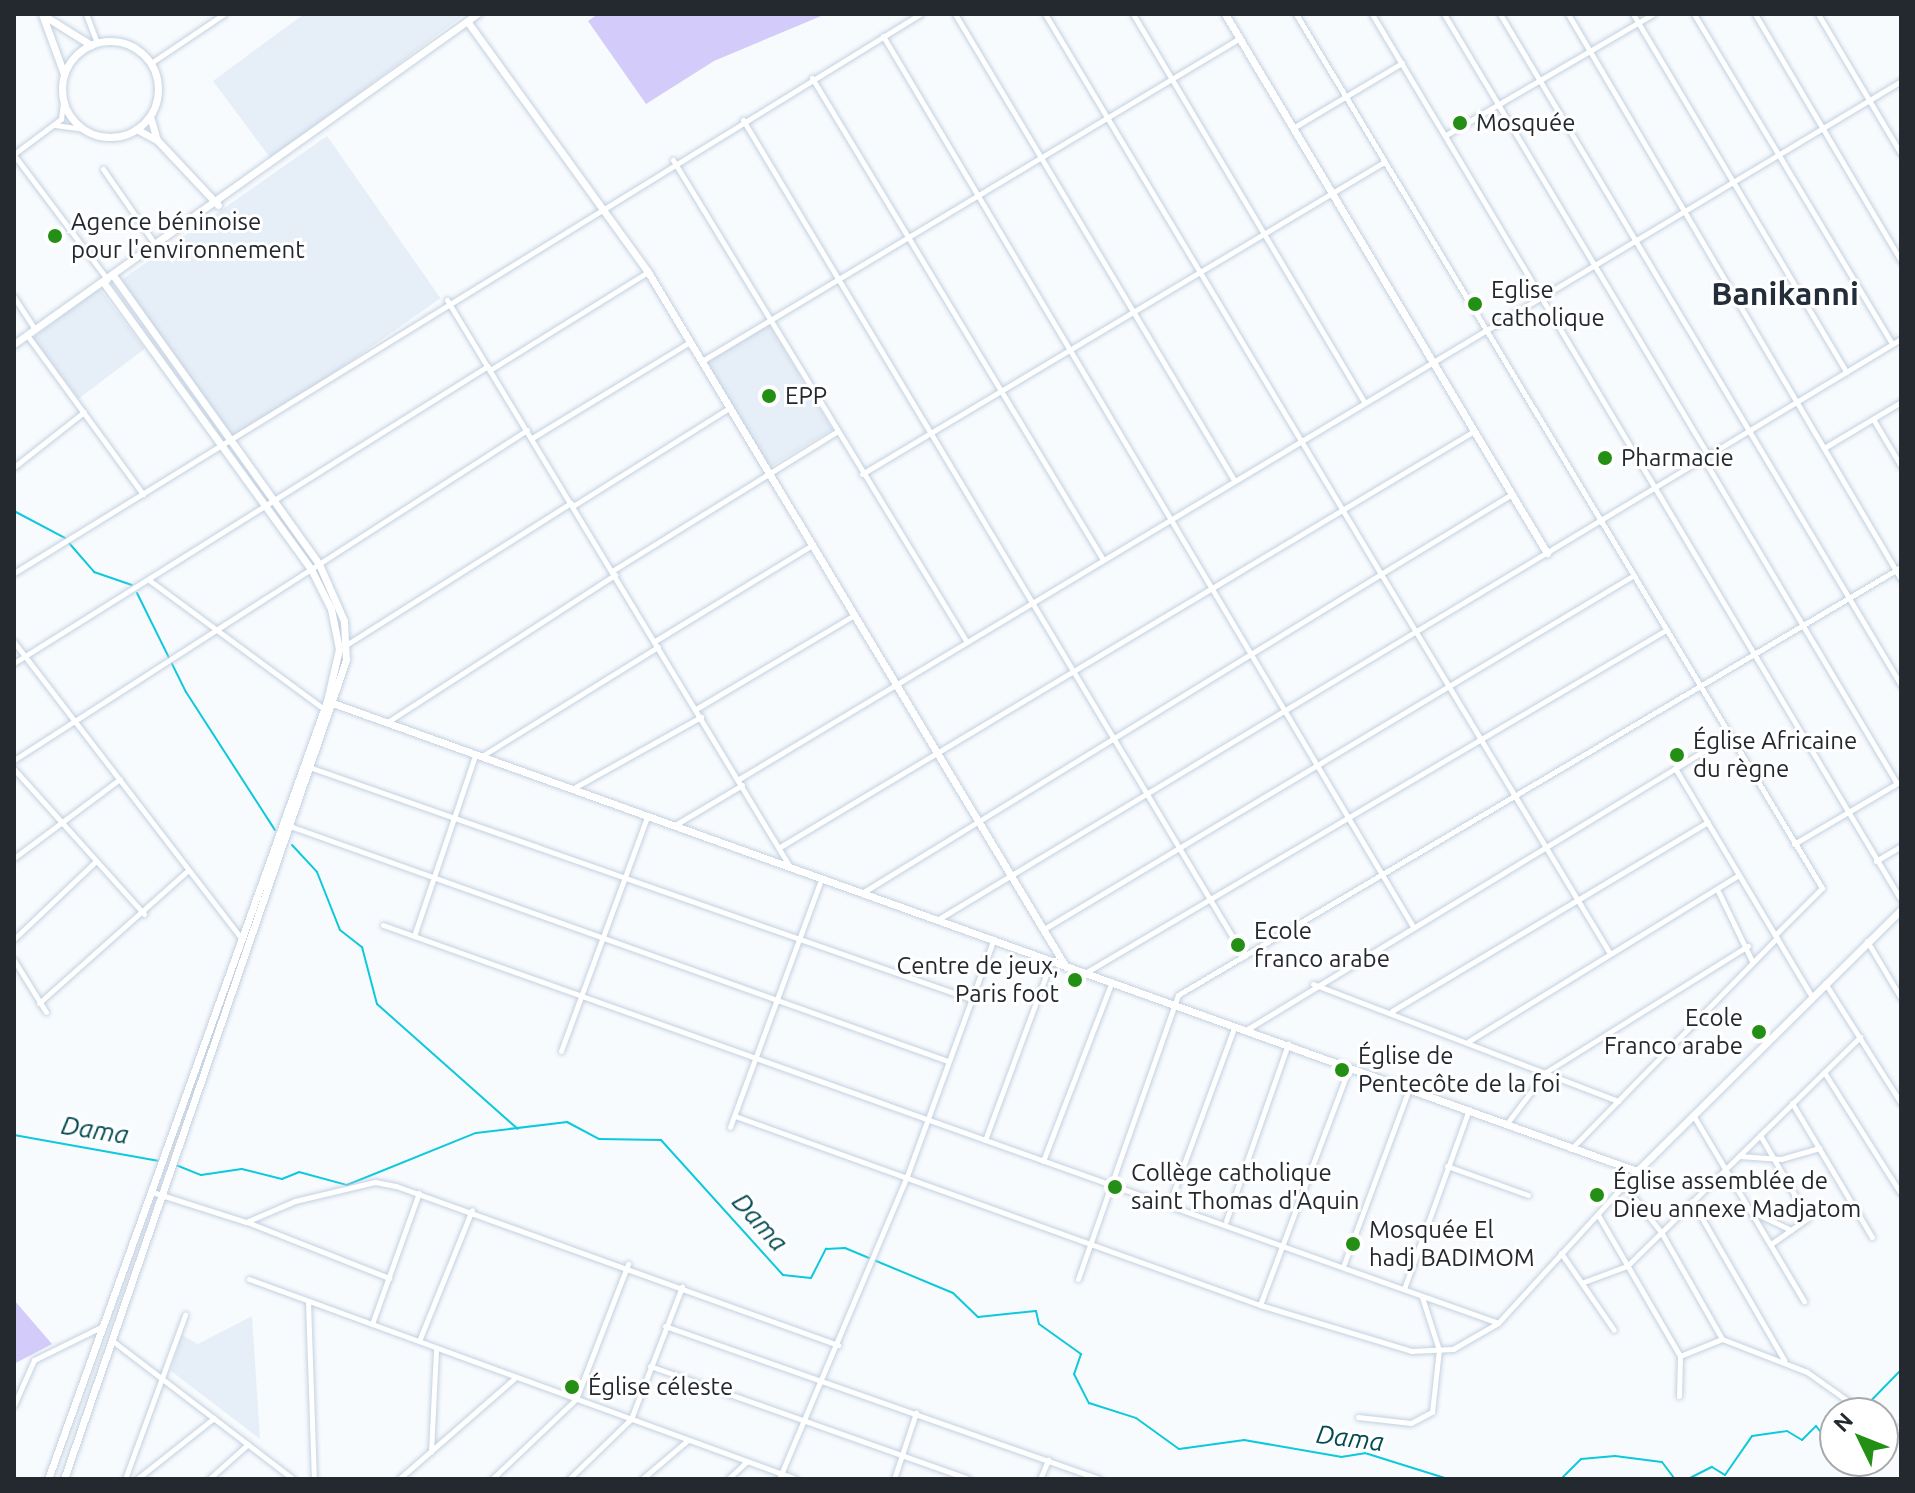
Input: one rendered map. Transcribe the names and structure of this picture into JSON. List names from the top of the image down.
{
  "districts": ["Banikanni"],
  "water": ["Dama"],
  "places": [
    "Mosquée",
    "Agence béninoise pour l'environnement",
    "Eglise catholique",
    "EPP",
    "Pharmacie",
    "Église Africaine du règne",
    "Ecole franco arabe",
    "Centre de jeux, Paris foot",
    "Ecole Franco arabe",
    "Église de Pentecôte de la foi",
    "Collège catholique saint Thomas d'Aquin",
    "Église assemblée de Dieu annexe Madjatom",
    "Mosquée El hadj BADIMOM",
    "Église céleste"
  ],
  "north": "top left"
}
